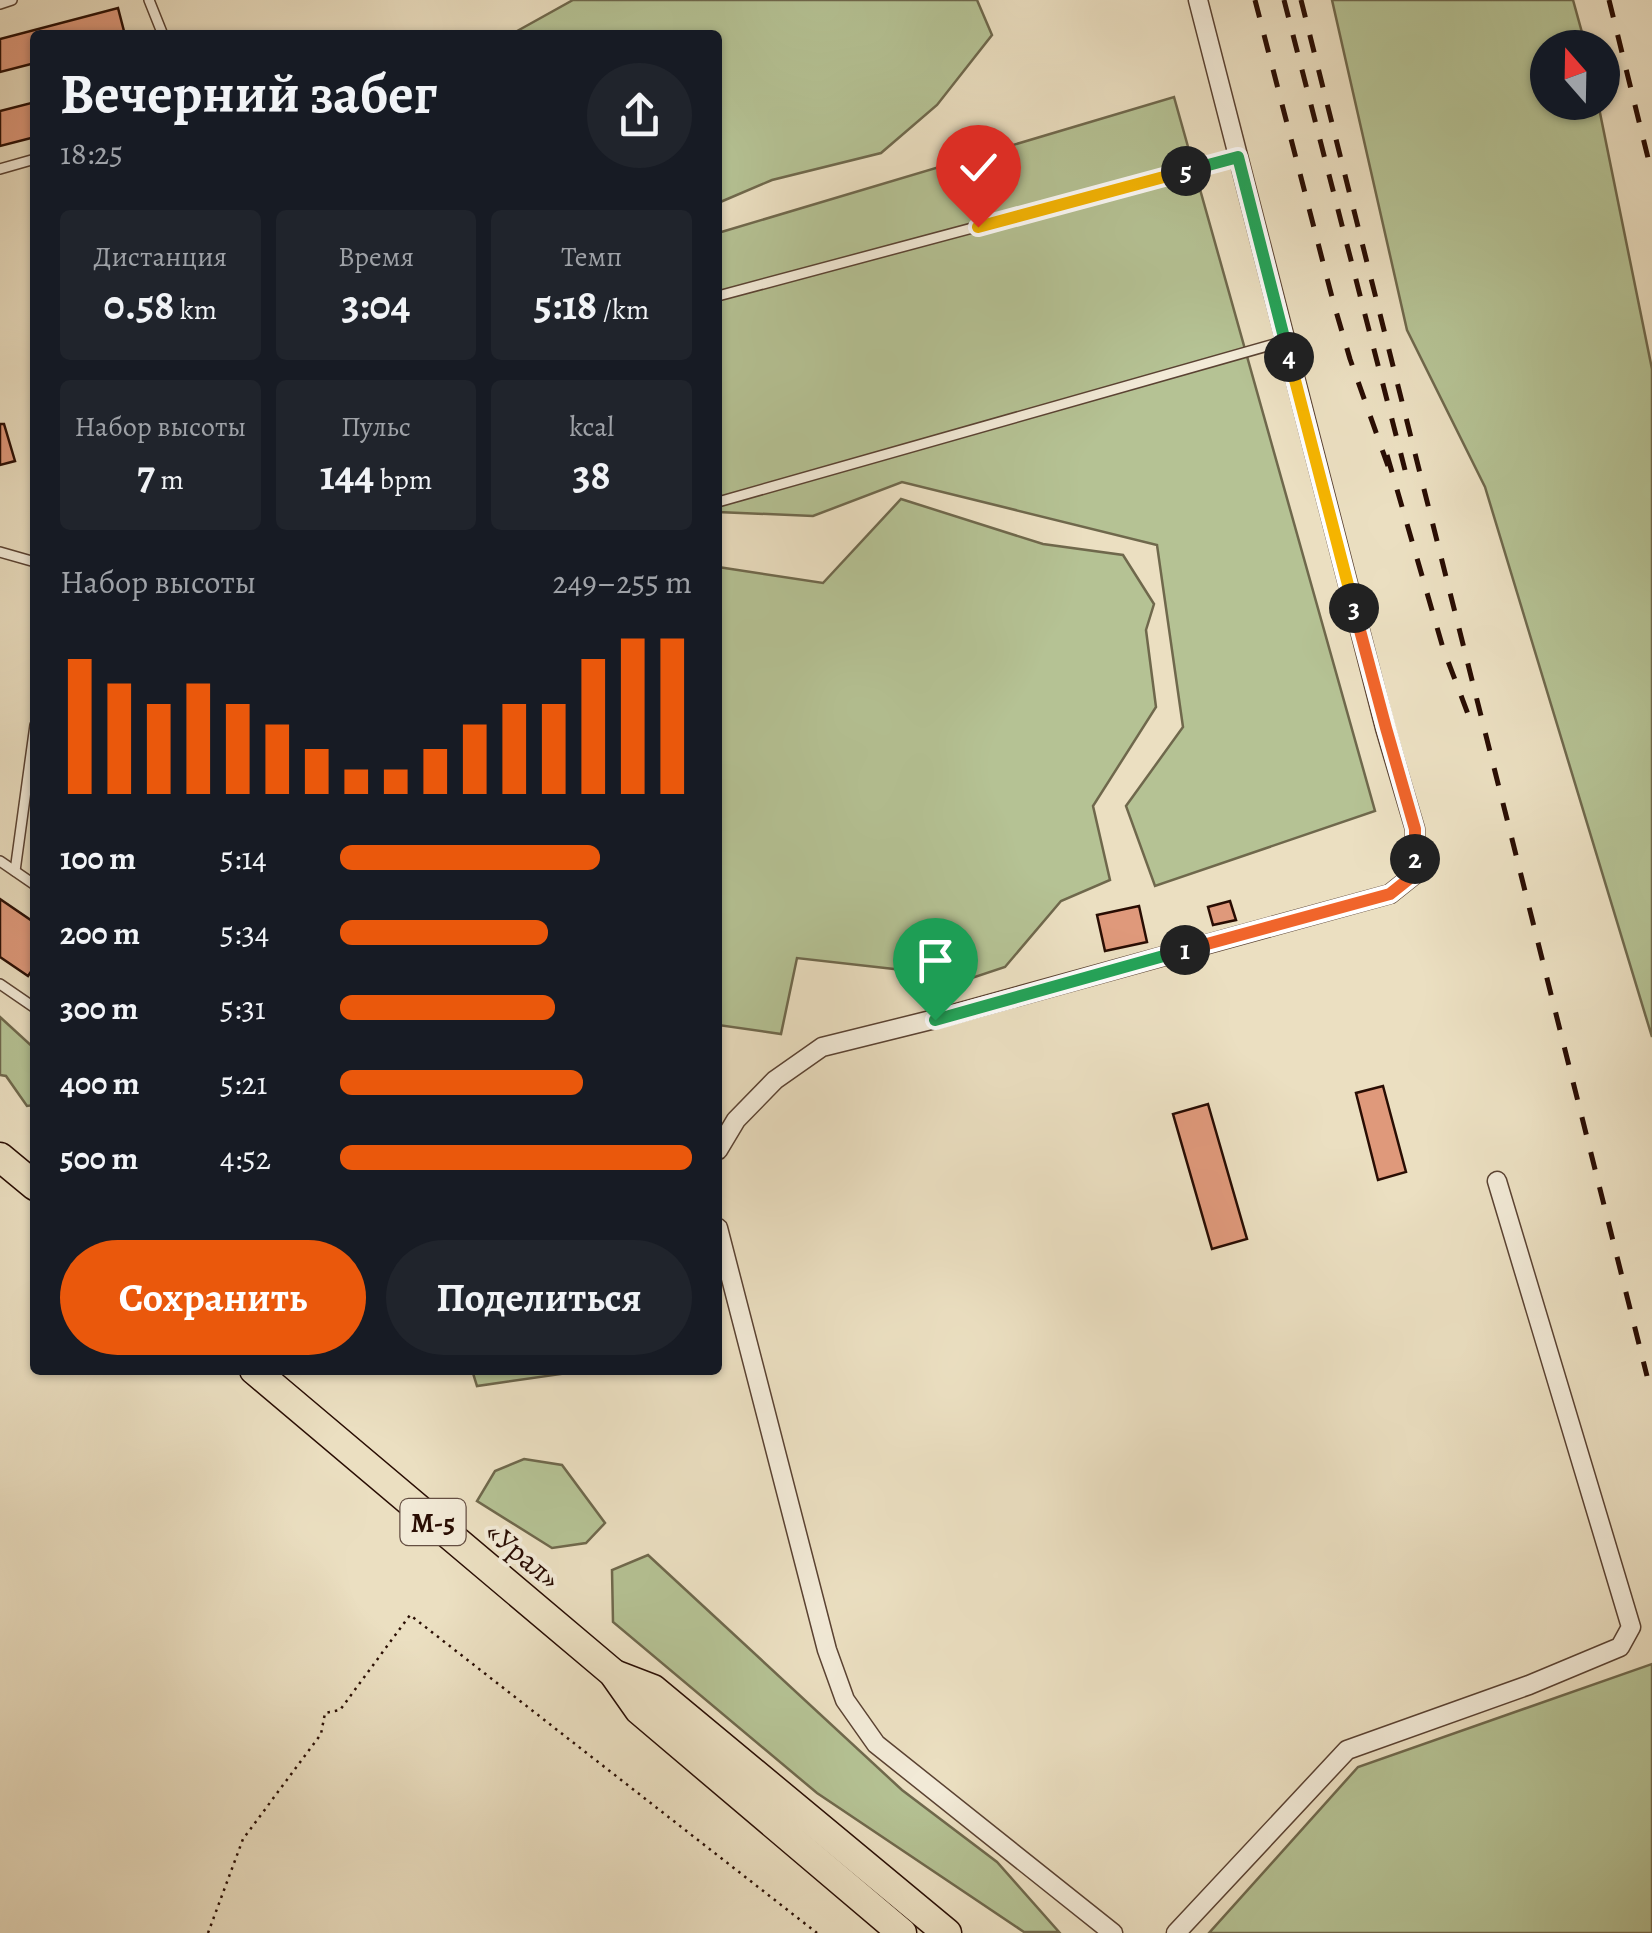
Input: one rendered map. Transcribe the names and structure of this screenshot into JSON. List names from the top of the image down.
{
  "streets": {
    "highway": ["М-5", "«Урал»"]
  },
  "north": "top",
  "page": {
    "heading": ["Вечерний забег", "18:25"],
    "pins": [
      "5",
      "4",
      "3",
      "2",
      "1"
    ],
    "stats": [
      ["Дистанция", "0.58 km"],
      ["Время", "3:04"],
      ["Темп", "5:18 /km"],
      ["Набор высоты", "7 m"],
      ["Пульс", "144 bpm"],
      ["kcal", "38"]
    ],
    "chart": ["Набор высоты", "249–255 m"],
    "list": [
      {
        "name": "100 m",
        "note": "5:14"
      },
      {
        "name": "200 m",
        "note": "5:34"
      },
      {
        "name": "300 m",
        "note": "5:31"
      },
      {
        "name": "400 m",
        "note": "5:21"
      },
      {
        "name": "500 m",
        "note": "4:52"
      }
    ],
    "buttons": ["Сохранить", "Поделиться"]
  }
}
